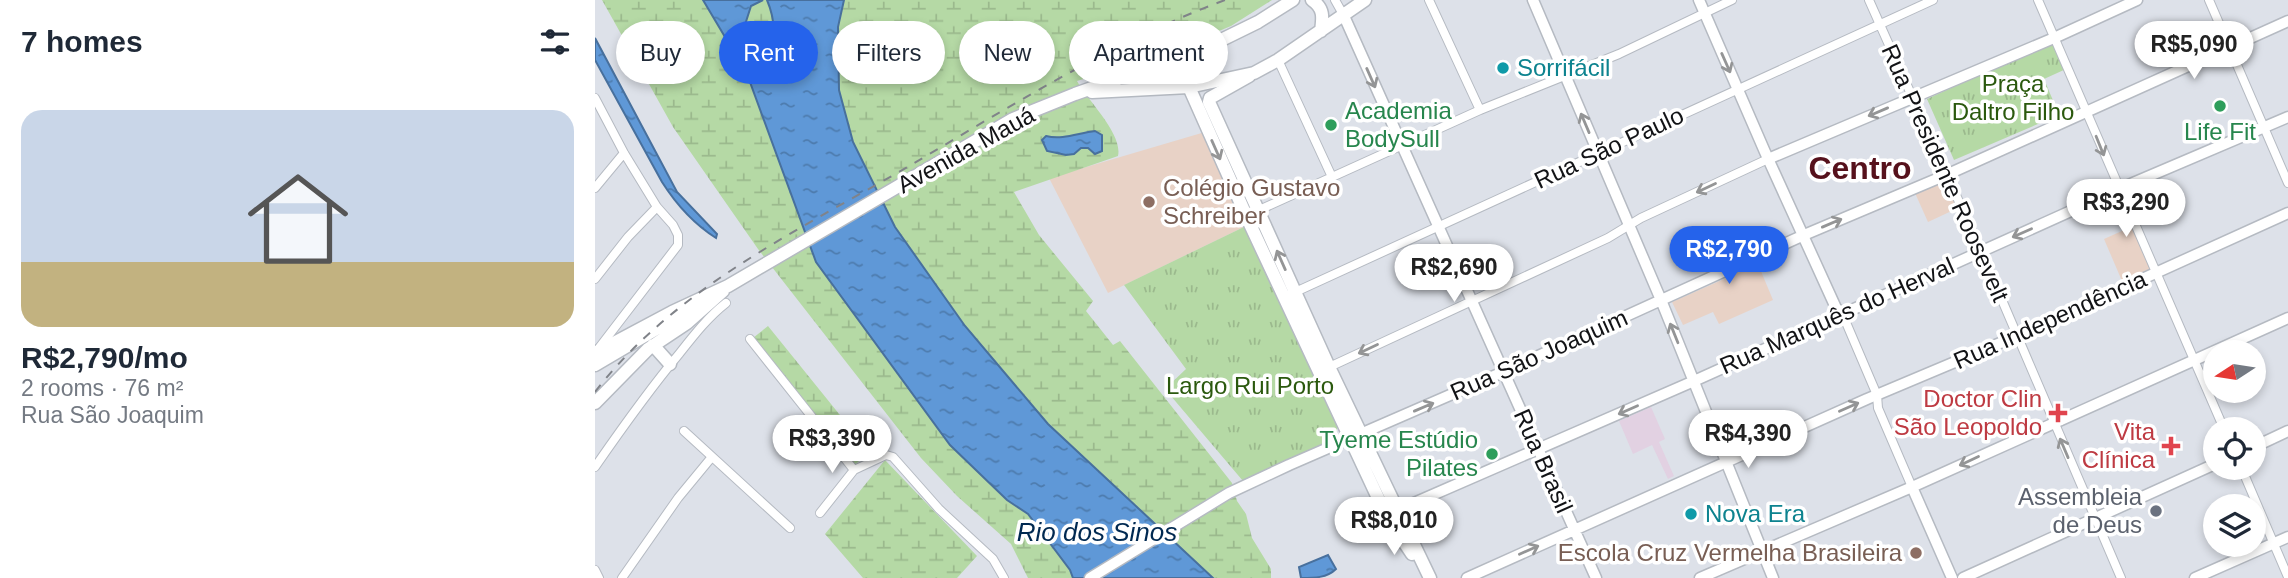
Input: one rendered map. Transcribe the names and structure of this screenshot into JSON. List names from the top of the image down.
{
  "streets": {
    "main road": ["Avenida Mauá"],
    "street": [
      "Rua São Paulo",
      "Rua Presidente Roosevelt",
      "Rua Marquês do Herval",
      "Rua Independência",
      "Rua São Joaquim",
      "Rua Brasil"
    ]
  },
  "crossings": [
    ["Rua São Paulo", "Rua Presidente Roosevelt"],
    ["Rua São Paulo", "Rua Brasil"],
    ["Avenida Mauá", "Rua Brasil"],
    ["Rua Presidente Roosevelt", "Rua Marquês do Herval"],
    ["Rua Presidente Roosevelt", "Rua Independência"],
    ["Rua Presidente Roosevelt", "Rua São Joaquim"],
    ["Rua Marquês do Herval", "Rua Brasil"],
    ["Rua Independência", "Rua Brasil"],
    ["Rua São Joaquim", "Rua Brasil"]
  ],
  "districts": ["Centro"],
  "water": ["Rio dos Sinos"],
  "parks": ["Praça Daltro Filho", "Largo Rui Porto"],
  "places": {
    "other": [
      "Sorrifácil",
      "Life Fit",
      "Academia BodySull",
      "Colégio Gustavo Schreiber",
      "Tyeme Estúdio Pilates",
      "Assembleia de Deus",
      "Nova Era",
      "Escola Cruz Vermelha Brasileira"
    ],
    "health": ["Doctor Clin São Leopoldo", "Vita Clínica"]
  },
  "north": "left",
  "page": {
    "heading": "7 homes",
    "price": [
      "R$5,090",
      "R$3,290",
      "R$2,790",
      "R$2,690",
      "R$4,390",
      "R$3,390",
      "R$8,010"
    ],
    "chip": [
      "Buy",
      "Rent",
      "Filters",
      "New",
      "Apartment"
    ],
    "list": [
      {
        "name": "R$2,790/mo",
        "note": "2 rooms · 76 m² · Rua São Joaquim"
      }
    ]
  }
}
